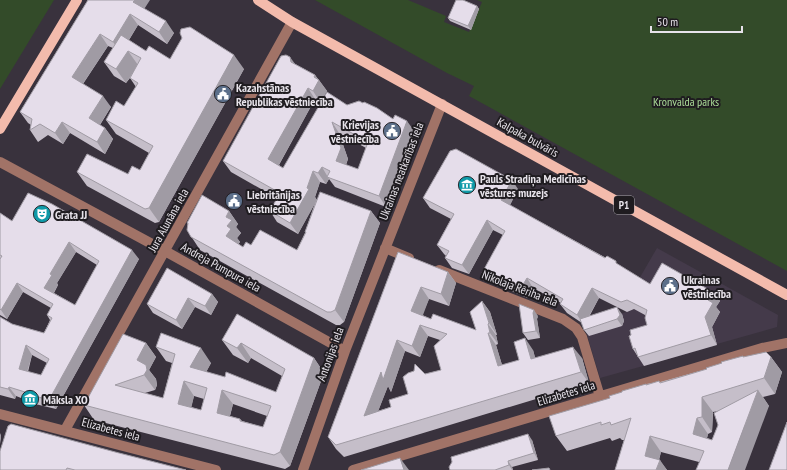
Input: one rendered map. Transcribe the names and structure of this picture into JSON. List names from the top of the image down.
{
  "streets": {
    "main road": ["Kalpaka bulvāris", "P1"],
    "street": [
      "Ukrainas neatkarības iela",
      "Jura Alunāna iela",
      "Andreja Pumpura iela",
      "Nikolaja Rēriha iela",
      "Antonijas iela",
      "Elizabetes iela"
    ]
  },
  "crossings": [
    ["Kalpaka bulvāris", "Ukrainas neatkarības iela"],
    ["Kalpaka bulvāris", "Jura Alunāna iela"],
    ["Ukrainas neatkarības iela", "Antonijas iela"],
    ["Jura Alunāna iela", "Andreja Pumpura iela"],
    ["Jura Alunāna iela", "Elizabetes iela"],
    ["Andreja Pumpura iela", "Antonijas iela"],
    ["Nikolaja Rēriha iela", "Elizabetes iela"]
  ],
  "parks": ["Kronvalda parks"],
  "places": {
    "public building": [
      "Kazahstānas Republikas vēstniecība",
      "Krievijas vēstniecība",
      "Liebritānijas vēstniecība",
      "Ukrainas vēstniecība"
    ],
    "museum": ["Pauls Stradiņa Medicīnas vēstures muzejs", "Māksla XO"],
    "theatre": ["Grata JJ"]
  },
  "scale_bar": "50 m"
}
